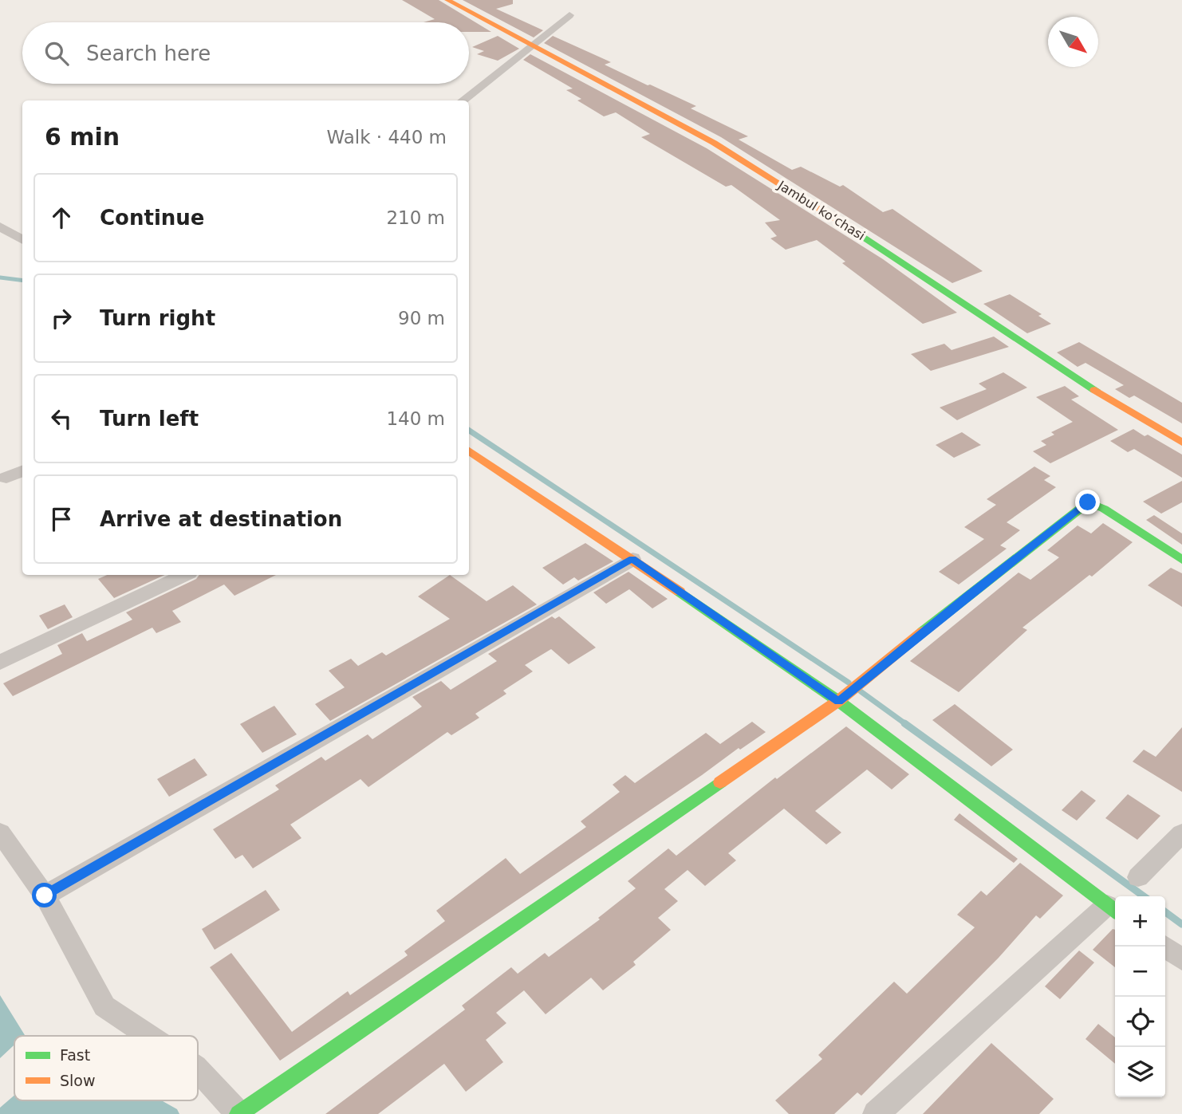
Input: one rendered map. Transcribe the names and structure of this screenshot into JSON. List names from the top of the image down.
{
  "streets": {
    "street": ["Jambul ko‘chasi"]
  },
  "legend": ["Fast", "Slow"],
  "north": "bottom right",
  "page": {
    "search": "Search here",
    "heading": ["6 min", "Walk · 440 m"],
    "list": [
      ["Continue", "210 m"],
      ["Turn right", "90 m"],
      ["Turn left", "140 m"],
      "Arrive at destination"
    ],
    "map_buttons": ["+", "−"]
  }
}
